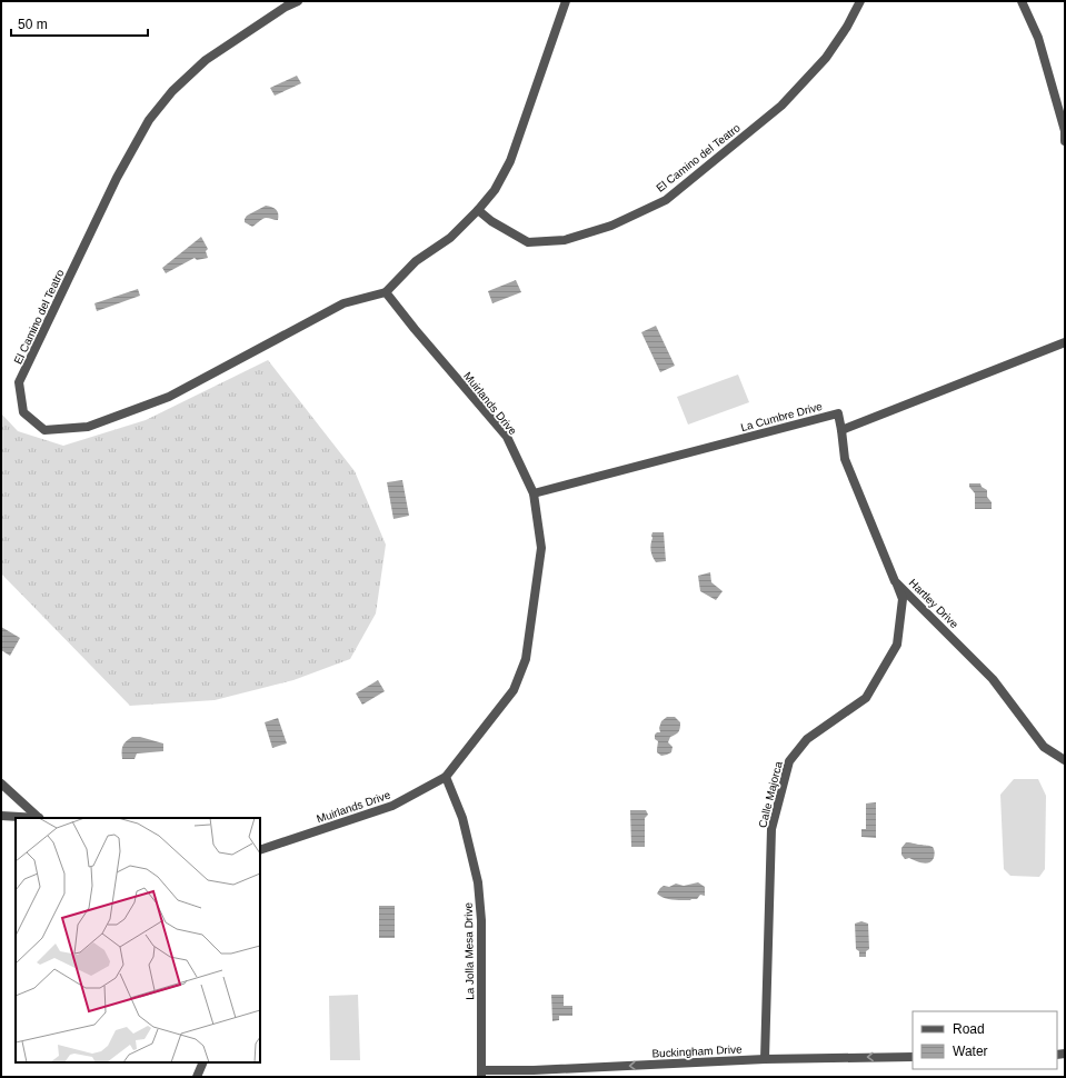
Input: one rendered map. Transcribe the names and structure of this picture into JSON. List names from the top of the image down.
{
  "streets": {
    "street": [
      "El Camino del Teatro",
      "Muirlands Drive",
      "La Cumbre Drive",
      "Hartley Drive",
      "Calle Majorca",
      "La Jolla Mesa Drive",
      "Buckingham Drive"
    ]
  },
  "crossings": [
    ["El Camino del Teatro", "Muirlands Drive"],
    ["Muirlands Drive", "La Cumbre Drive"],
    ["Muirlands Drive", "La Jolla Mesa Drive"],
    ["La Cumbre Drive", "Hartley Drive"],
    ["Hartley Drive", "Calle Majorca"],
    ["Calle Majorca", "Buckingham Drive"],
    ["La Jolla Mesa Drive", "Buckingham Drive"]
  ],
  "one_way": ["Buckingham Drive"],
  "legend": ["Road", "Water"],
  "scale_bar": "50 m"
}
